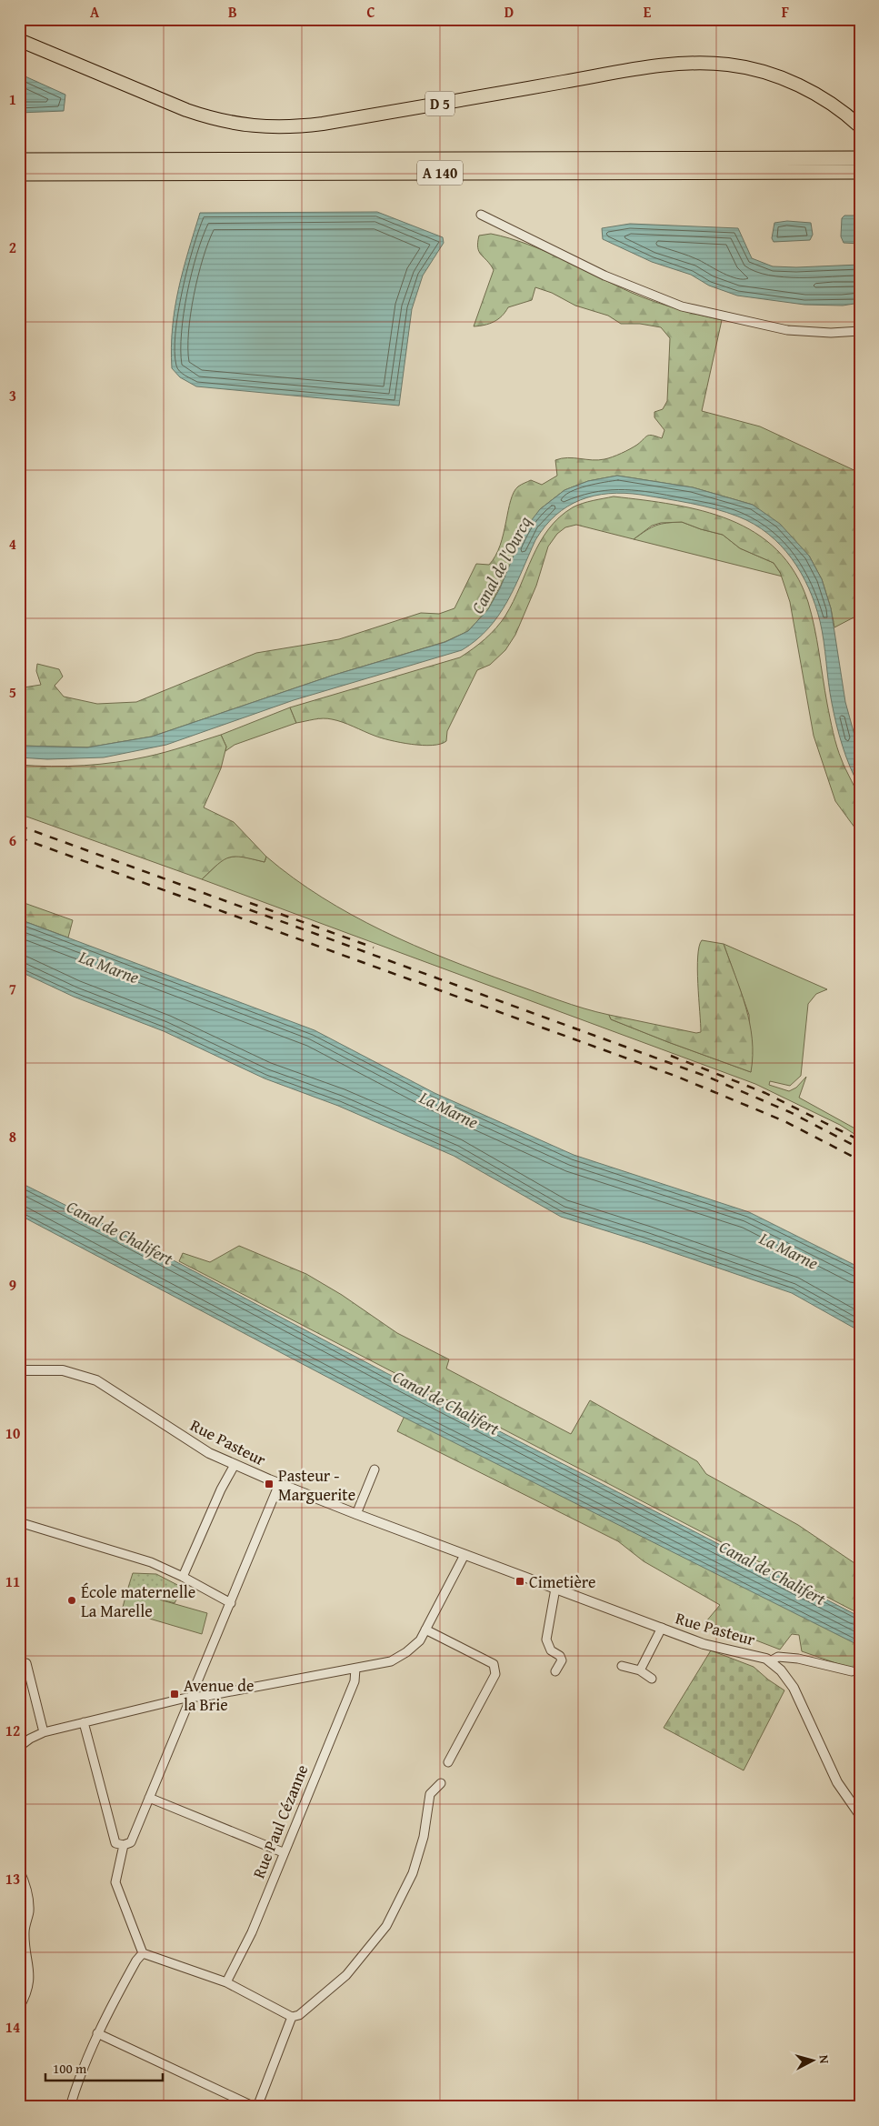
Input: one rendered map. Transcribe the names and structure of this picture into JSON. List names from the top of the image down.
{
  "streets": {
    "highway": ["A 140"],
    "main road": ["D 5"],
    "street": ["Rue Pasteur", "Rue Paul Cézanne"]
  },
  "water": ["Canal de l'Ourcq", "La Marne", "Canal de Chalifert"],
  "places": {
    "transit": ["Pasteur - Marguerite", "Cimetière", "Avenue de la Brie"],
    "other": ["École maternelle La Marelle"]
  },
  "scale_bar": "100 m",
  "north": "right",
  "grid": {
    "columns": [
      "A",
      "B",
      "C",
      "D",
      "E",
      "F"
    ],
    "rows": [
      "1",
      "2",
      "3",
      "4",
      "5",
      "6",
      "7",
      "8",
      "9",
      "10",
      "11",
      "12",
      "13",
      "14"
    ]
  }
}
